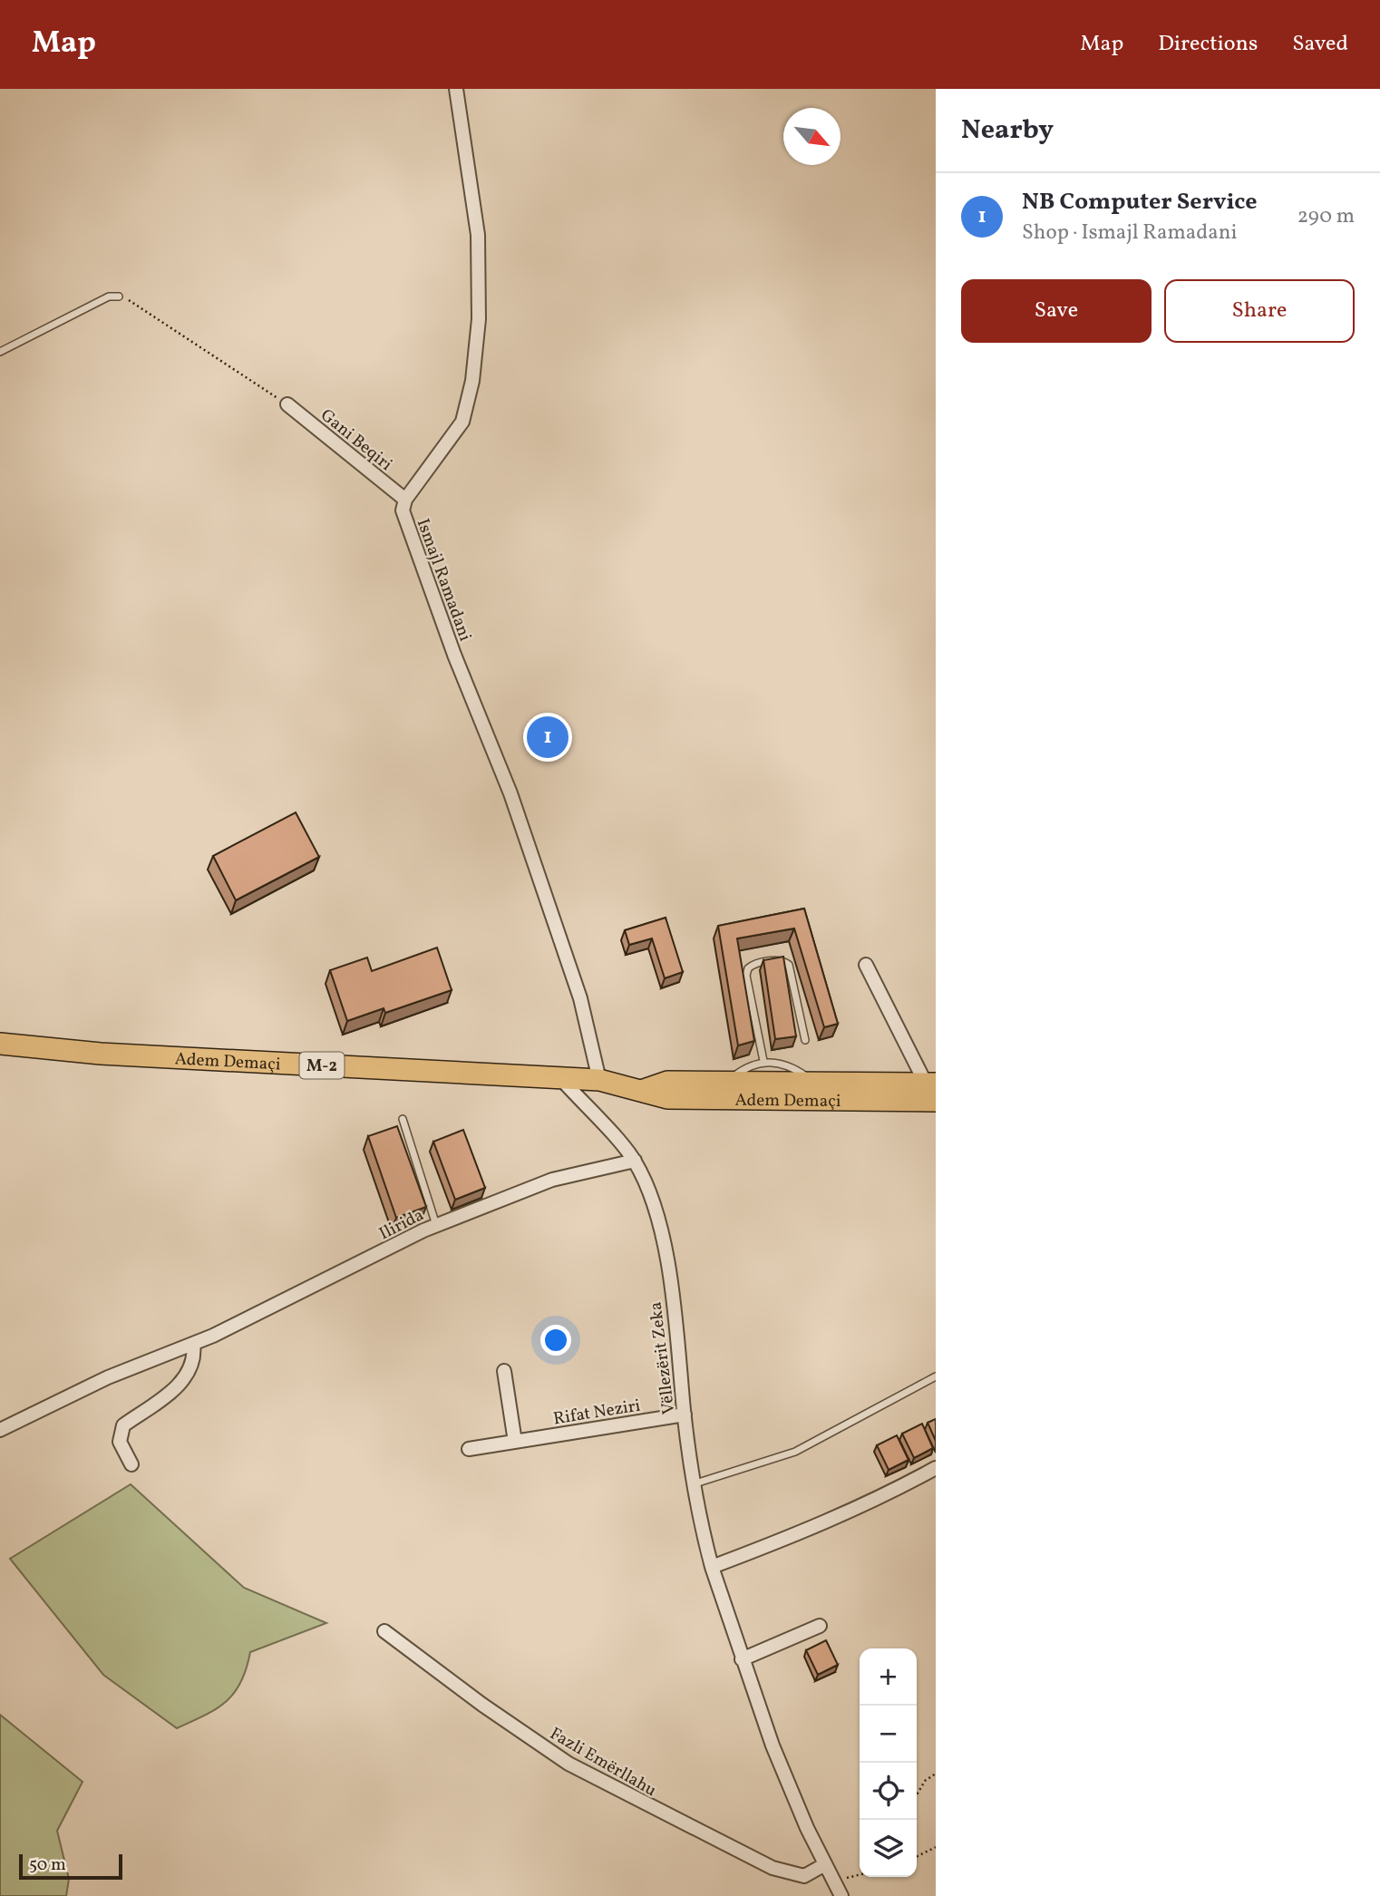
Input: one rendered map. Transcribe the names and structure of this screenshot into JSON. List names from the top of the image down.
{
  "streets": {
    "main road": ["Adem Demaçi", "M-2"],
    "street": [
      "Gani Beqiri",
      "Ismajl Ramadani",
      "Ilirida",
      "Vëllezërit Zeka",
      "Rifat Neziri",
      "Fazli Emërllahu"
    ]
  },
  "crossings": [
    ["Gani Beqiri", "Ismajl Ramadani"],
    ["Ismajl Ramadani", "Adem Demaçi"],
    ["Adem Demaçi", "Vëllezërit Zeka"],
    ["Ilirida", "Vëllezërit Zeka"],
    ["Vëllezërit Zeka", "Rifat Neziri"],
    ["Vëllezërit Zeka", "Fazli Emërllahu"]
  ],
  "scale_bar": "50 m",
  "north": "bottom right",
  "page": {
    "header": "Map",
    "nav": ["Map", "Directions", "Saved"],
    "heading": "Nearby",
    "list": [
      {
        "mark": "1",
        "name": "NB Computer Service",
        "note": "Shop · Ismajl Ramadani",
        "value": "290 m"
      }
    ],
    "buttons": ["Save", "Share"],
    "pins": "1",
    "map_buttons": ["+", "−"],
    "scale": "50 m"
  }
}
